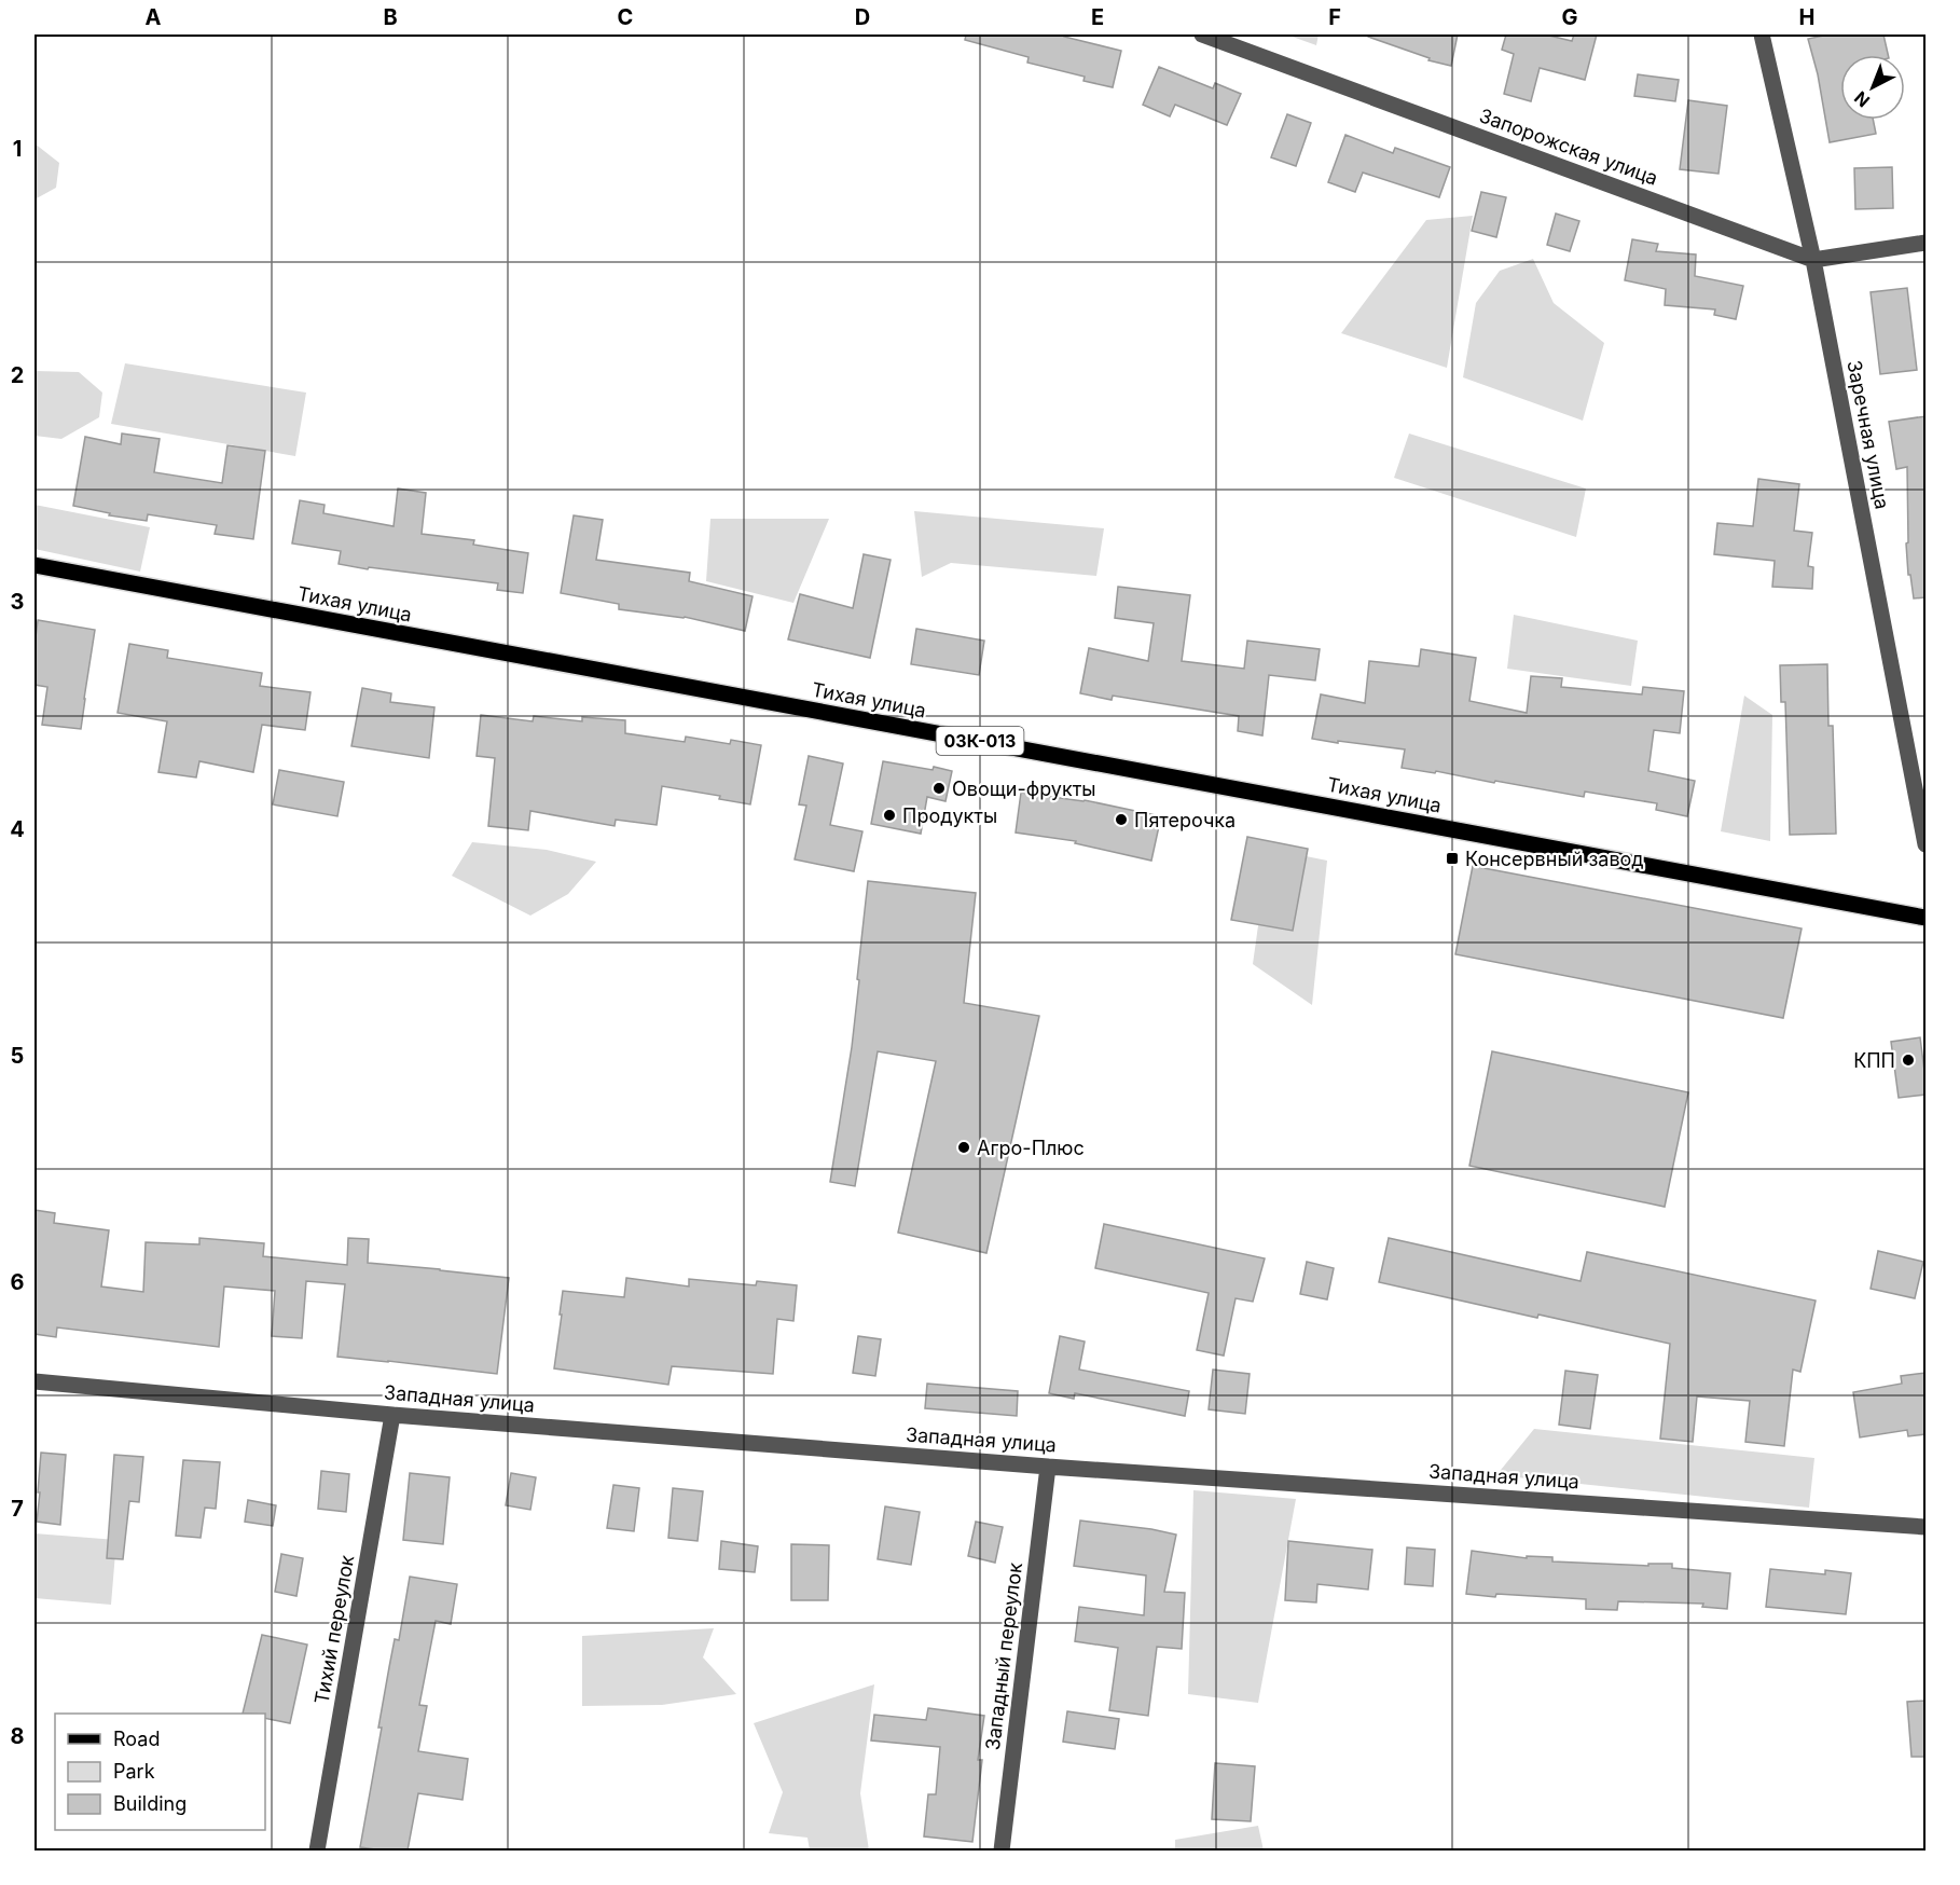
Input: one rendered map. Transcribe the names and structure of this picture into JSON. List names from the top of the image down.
{
  "streets": {
    "main road": ["Тихая улица", "03К-013"],
    "street": [
      "Запорожская улица",
      "Заречная улица",
      "Западная улица",
      "Тихий переулок",
      "Западный переулок"
    ]
  },
  "crossings": [
    ["Запорожская улица", "Заречная улица"],
    ["Западная улица", "Тихий переулок"],
    ["Западная улица", "Западный переулок"]
  ],
  "places": {
    "other": [
      "Овощи-фрукты",
      "Продукты",
      "Пятерочка",
      "КПП",
      "Агро-Плюс"
    ],
    "transit": ["Консервный завод"]
  },
  "legend": ["Road", "Park", "Building"],
  "north": "bottom left",
  "grid": {
    "columns": [
      "A",
      "B",
      "C",
      "D",
      "E",
      "F",
      "G",
      "H"
    ],
    "rows": [
      "1",
      "2",
      "3",
      "4",
      "5",
      "6",
      "7",
      "8"
    ]
  }
}
